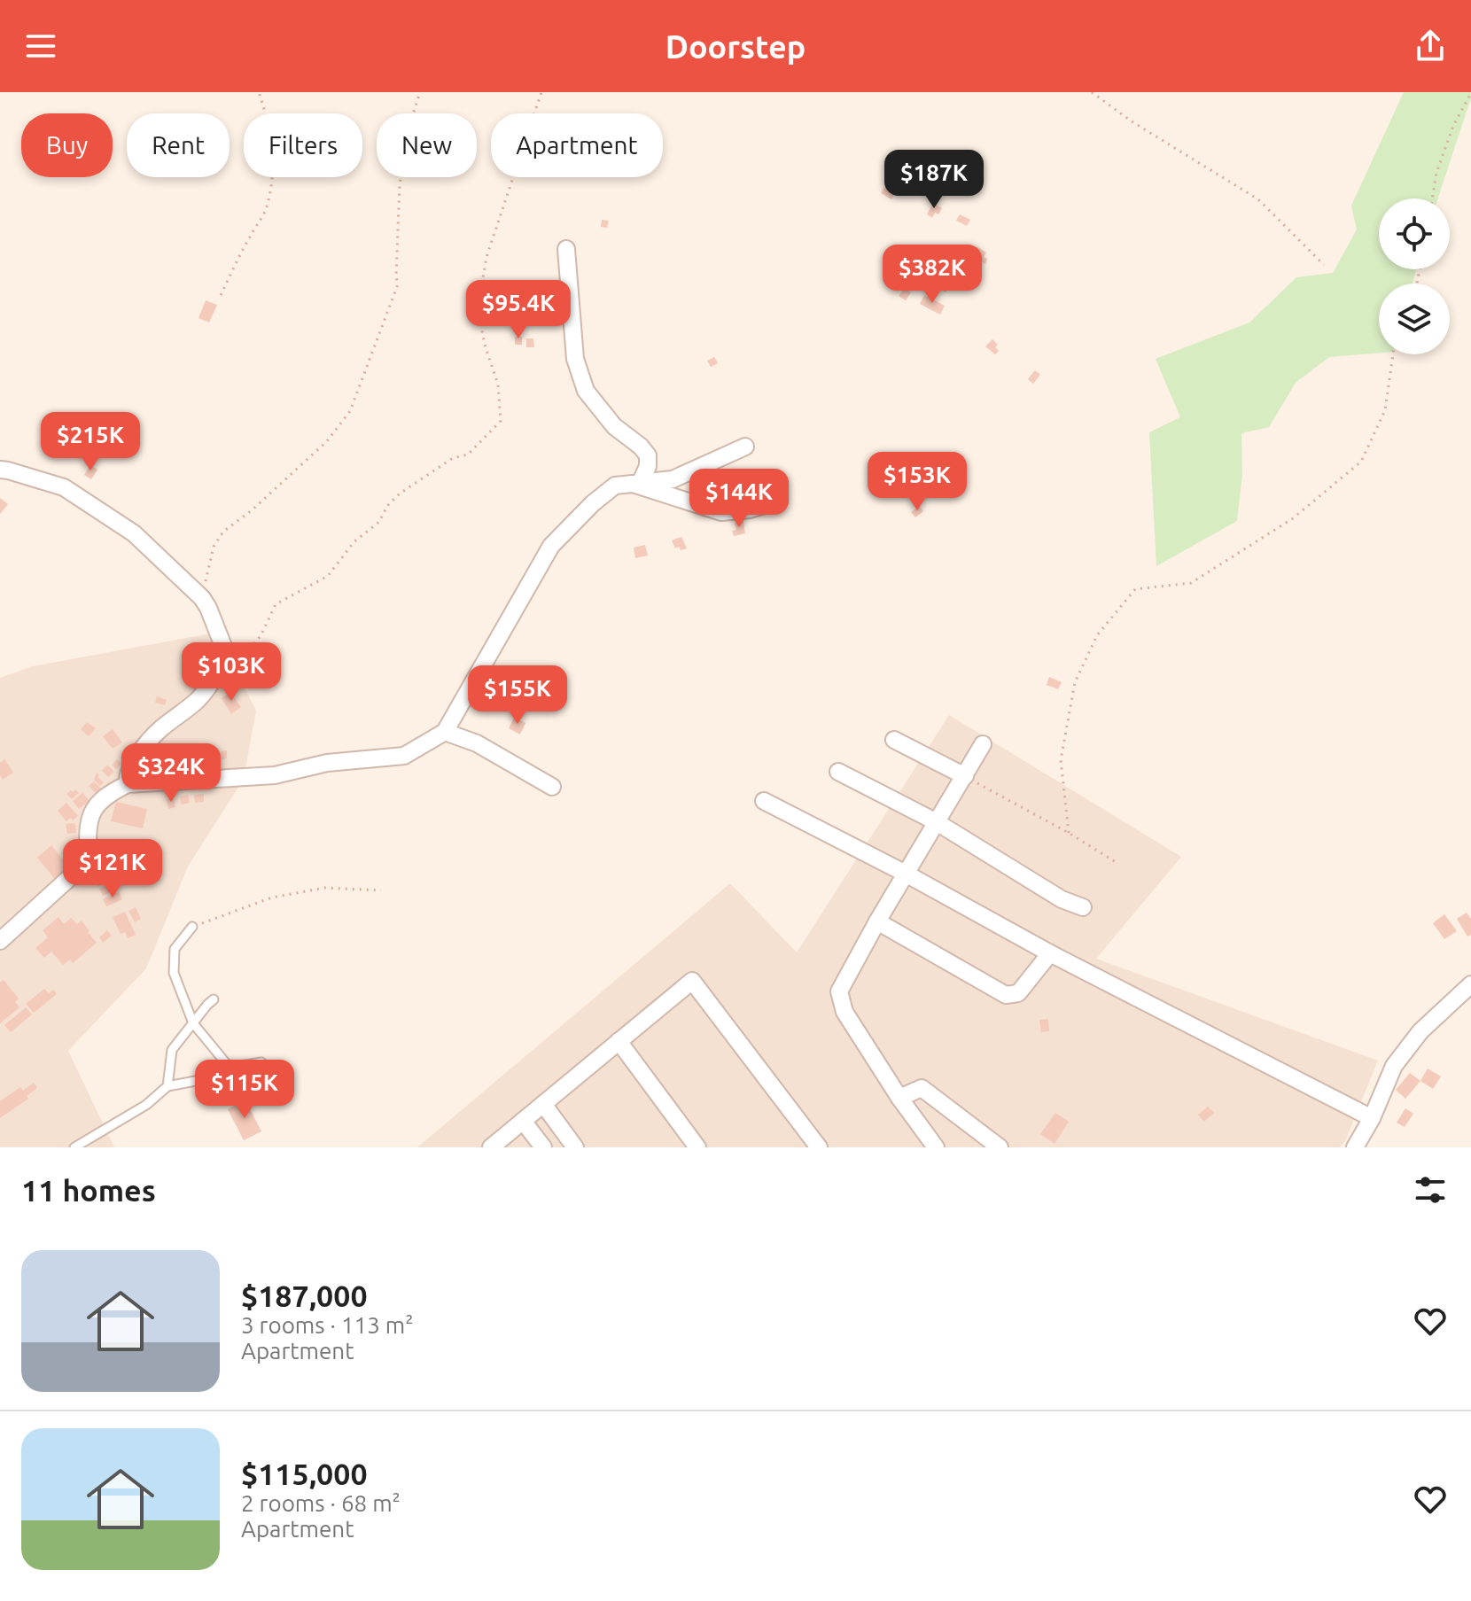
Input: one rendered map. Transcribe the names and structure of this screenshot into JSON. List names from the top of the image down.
{
  "page": {
    "header": "Doorstep",
    "chip": [
      "Buy",
      "Rent",
      "Filters",
      "New",
      "Apartment"
    ],
    "price": [
      "$187K",
      "$382K",
      "$95.4K",
      "$215K",
      "$153K",
      "$144K",
      "$103K",
      "$155K",
      "$324K",
      "$121K",
      "$115K"
    ],
    "heading": "11 homes",
    "list": [
      {
        "name": "$187,000",
        "note": "3 rooms · 113 m² · Apartment"
      },
      {
        "name": "$115,000",
        "note": "2 rooms · 68 m² · Apartment"
      }
    ]
  }
}
